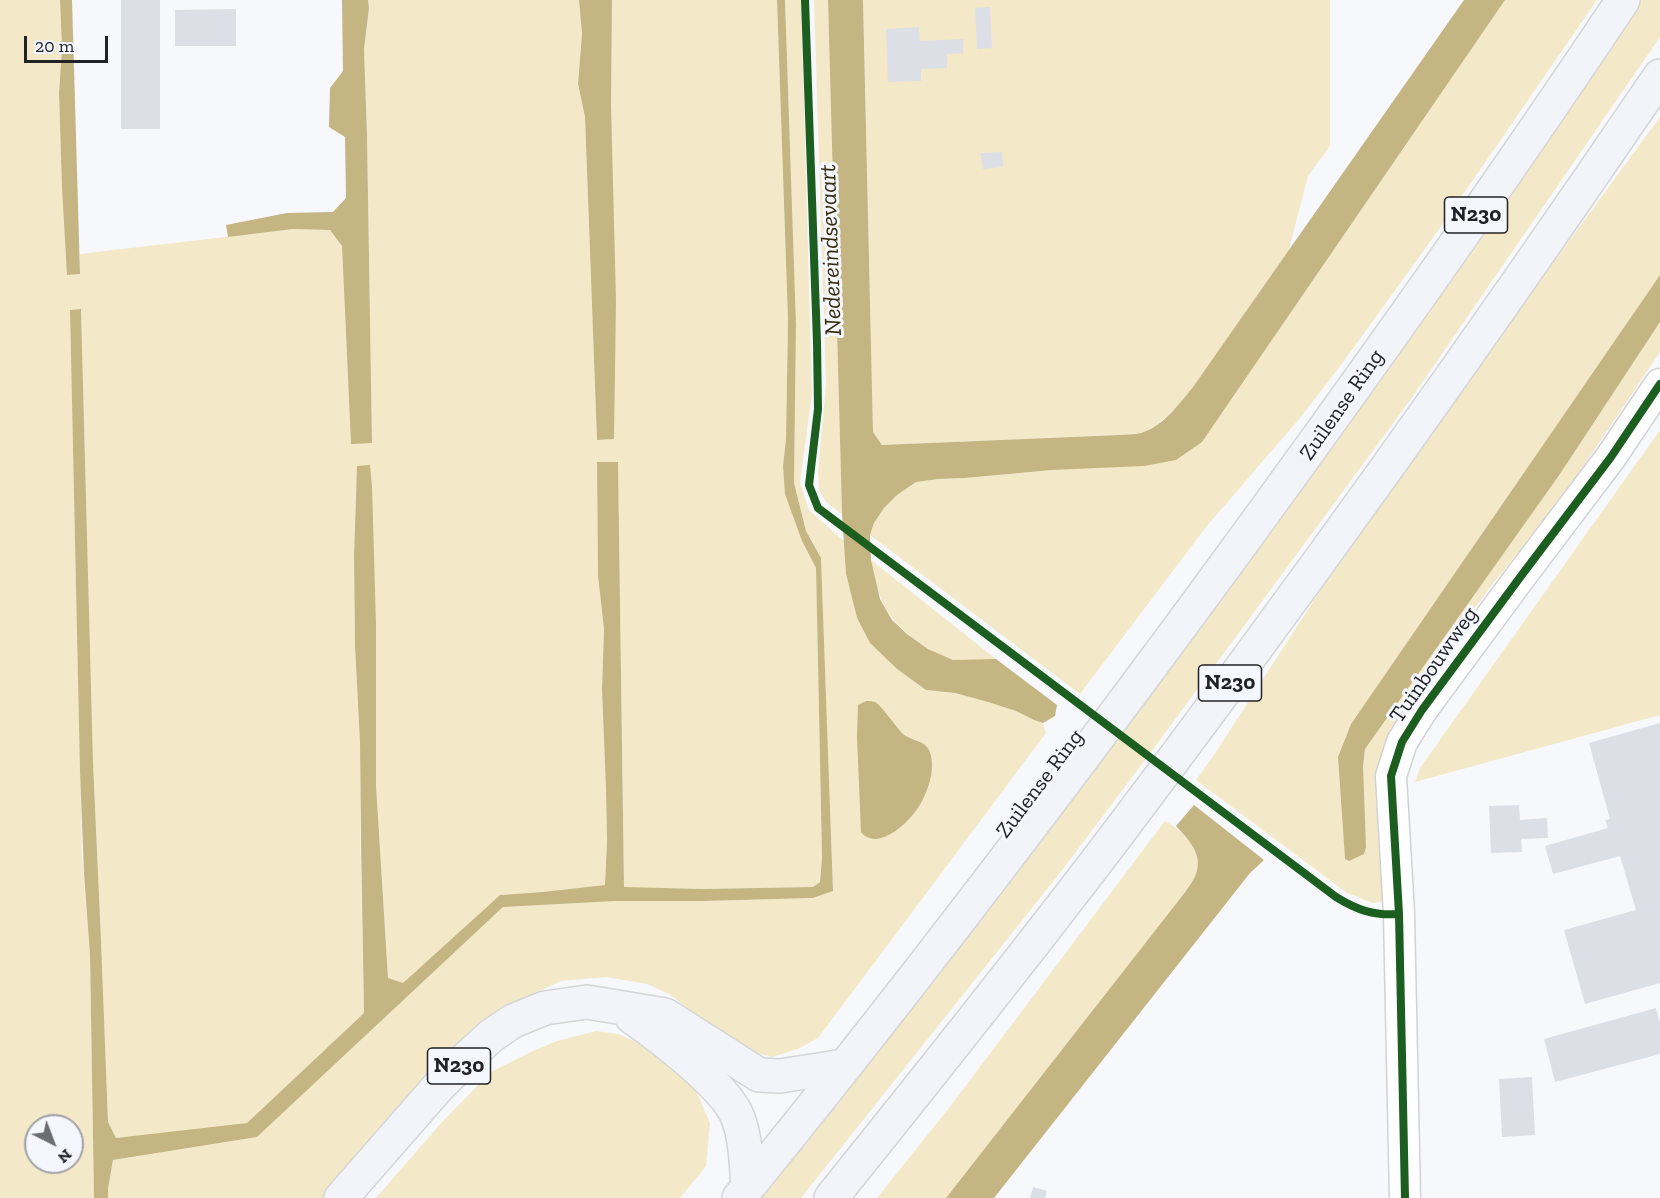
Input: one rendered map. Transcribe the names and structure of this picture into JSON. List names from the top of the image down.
{
  "streets": {
    "main road": ["N230", "Zuilense Ring"],
    "street": ["Tuinbouwweg"]
  },
  "crossings": [
    ["N230", "Zuilense Ring"]
  ],
  "water": ["Nedereindsevaart"],
  "scale_bar": "20 m",
  "north": "bottom right"
}
